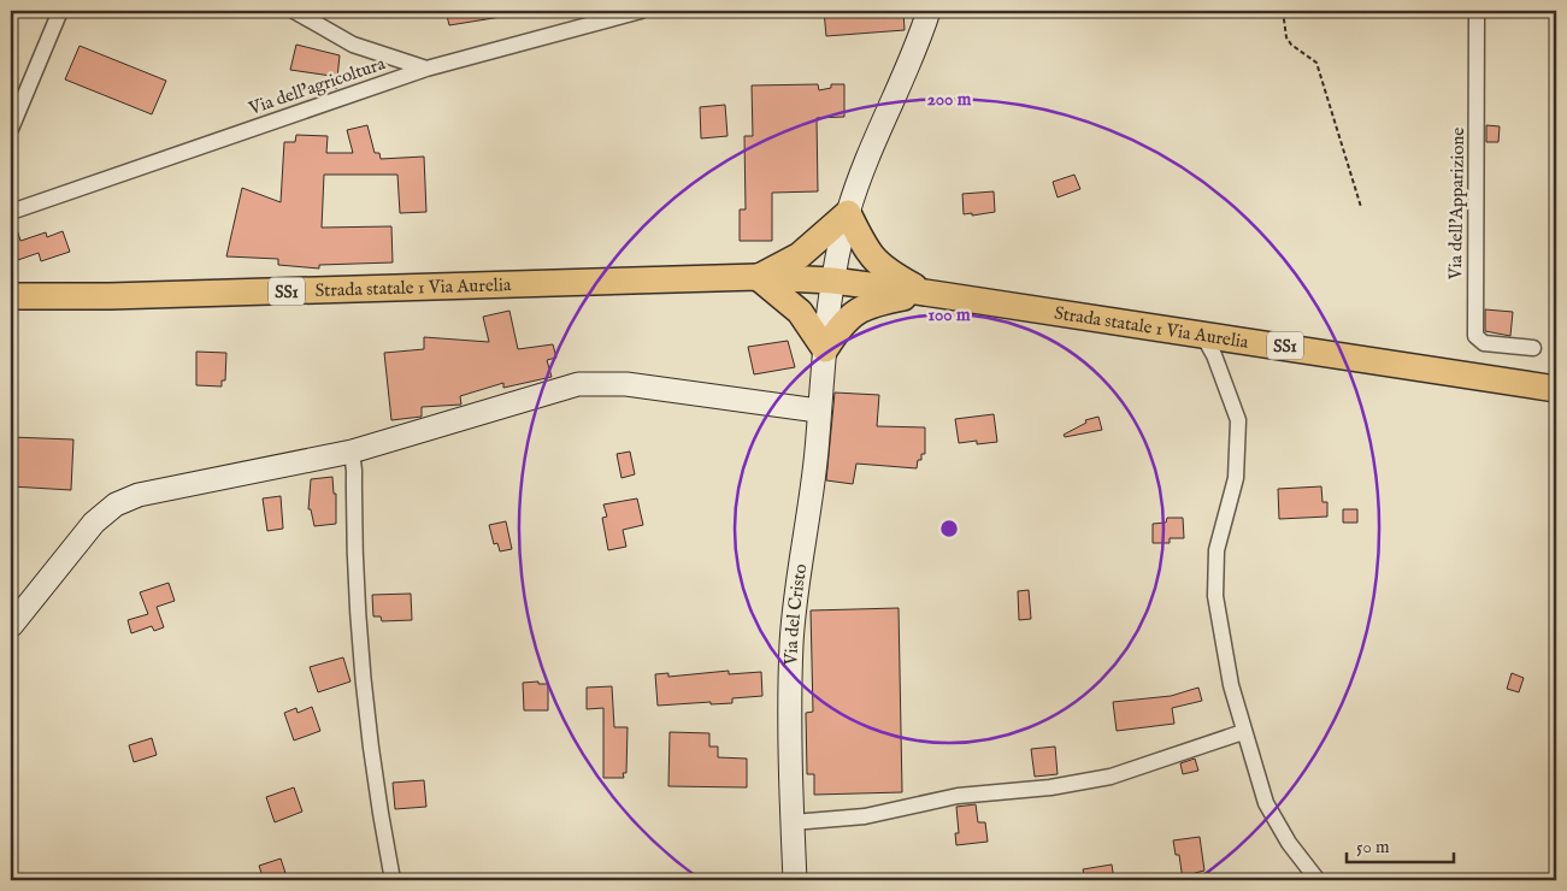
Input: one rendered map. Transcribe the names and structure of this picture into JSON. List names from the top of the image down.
{
  "streets": {
    "main road": ["Strada statale 1 Via Aurelia", "SS1"],
    "street": ["Via dell'agricoltura", "Via dell'Apparizione", "Via del Cristo"]
  },
  "crossings": [
    ["Strada statale 1 Via Aurelia", "SS1"],
    ["SS1", "Via del Cristo"]
  ],
  "scale_bar": "50 m",
  "rings": ["200 m", "100 m"]
}
